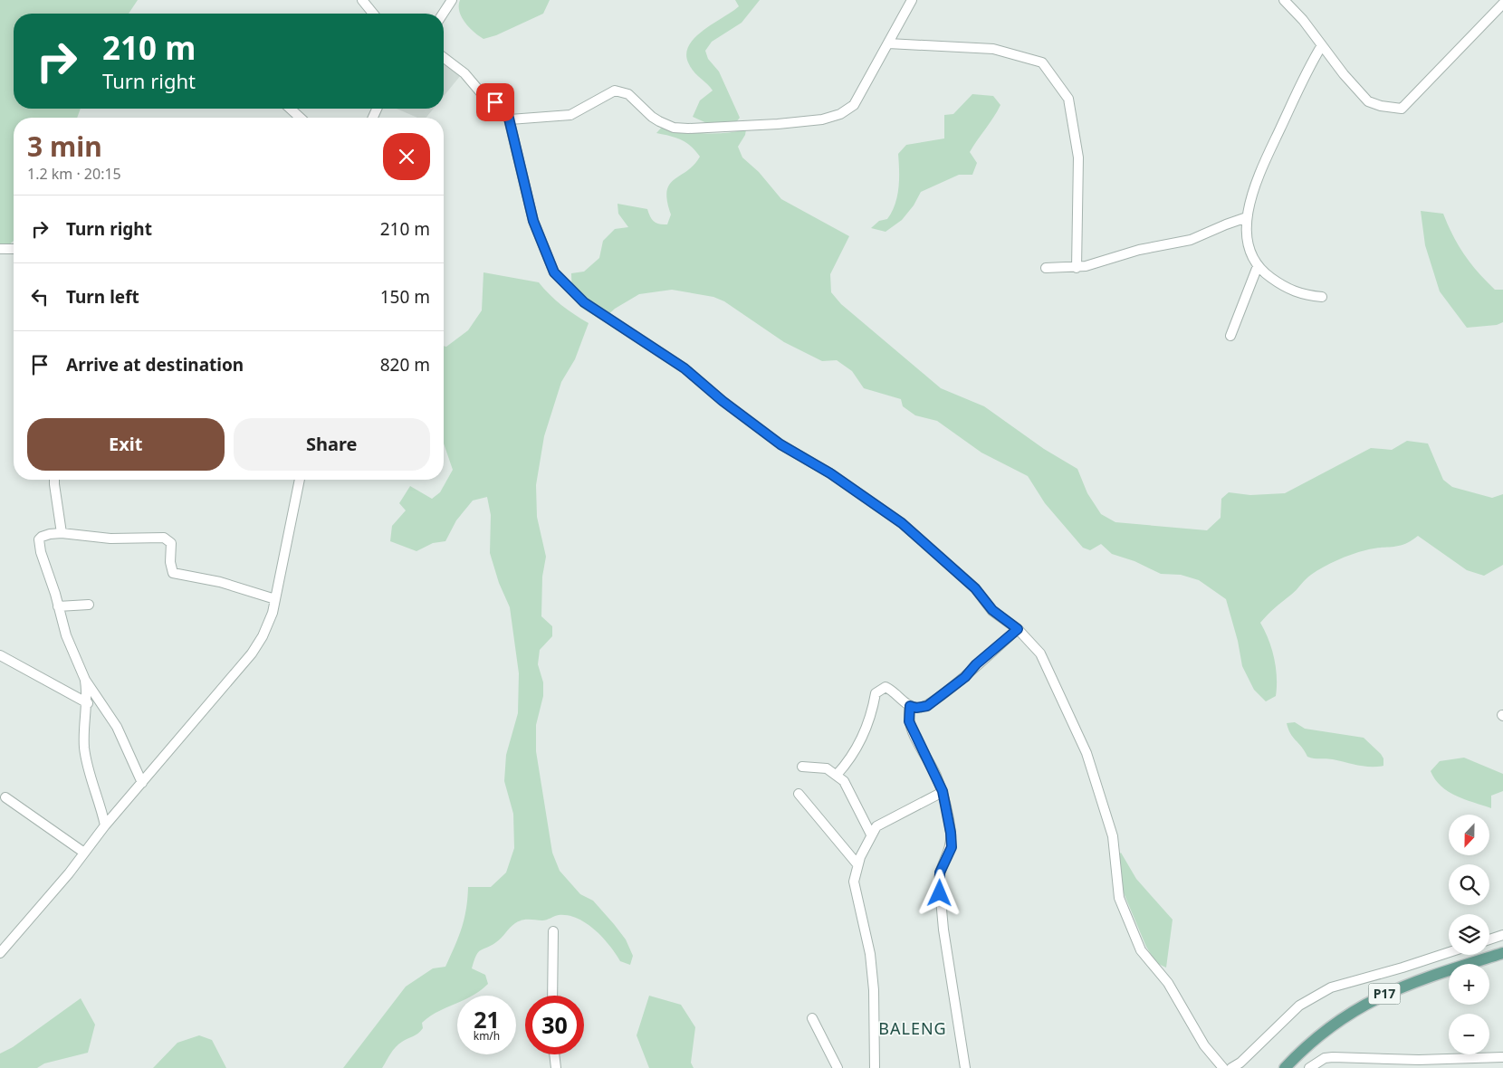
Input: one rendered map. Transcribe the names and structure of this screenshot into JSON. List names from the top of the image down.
{
  "streets": {
    "main road": ["P17"]
  },
  "districts": ["BALENG"],
  "north": "bottom",
  "page": {
    "turn": ["210 m", "Turn right"],
    "heading": ["3 min", "1.2 km · 20:15"],
    "list": [
      {
        "name": "Turn right",
        "value": "210 m"
      },
      {
        "name": "Turn left",
        "value": "150 m"
      },
      {
        "name": "Arrive at destination",
        "value": "820 m"
      }
    ],
    "buttons": ["Exit", "Share"],
    "map_buttons": ["+", "−"],
    "speed": "21 km/h",
    "limit": "30"
  }
}
